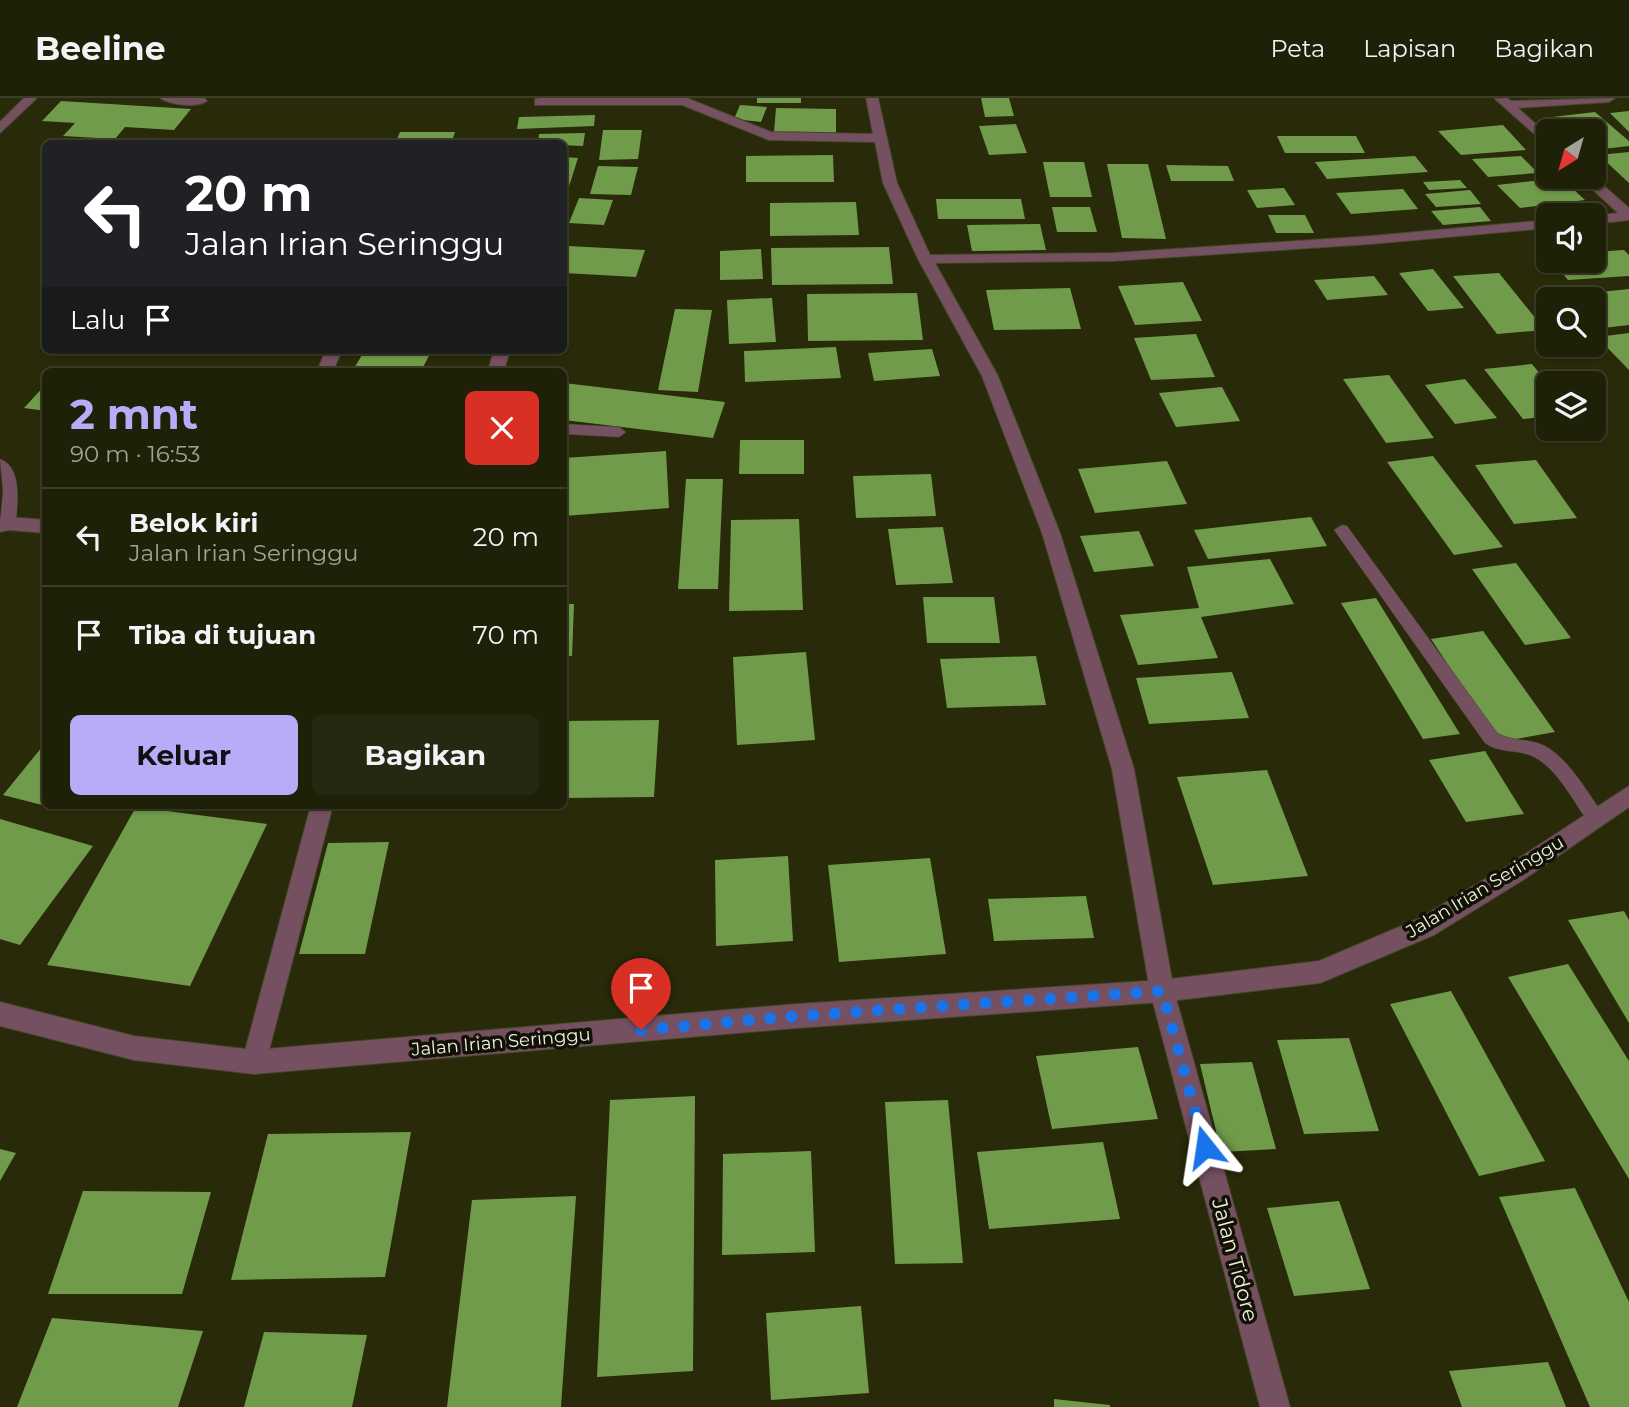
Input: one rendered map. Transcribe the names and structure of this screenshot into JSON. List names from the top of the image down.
{
  "streets": {
    "street": ["Jalan Irian Seringgu", "Jalan Tidore"]
  },
  "crossings": [
    ["Jalan Irian Seringgu", "Jalan Tidore"]
  ],
  "north": "bottom left",
  "page": {
    "header": "Beeline",
    "nav": ["Peta", "Lapisan", "Bagikan"],
    "turn": ["20 m", "Jalan Irian Seringgu"],
    "then": "Lalu",
    "heading": ["2 mnt", "90 m · 16:53"],
    "list": [
      {
        "name": "Belok kiri",
        "note": "Jalan Irian Seringgu",
        "value": "20 m"
      },
      {
        "name": "Tiba di tujuan",
        "value": "70 m"
      }
    ],
    "buttons": ["Keluar", "Bagikan"]
  }
}
